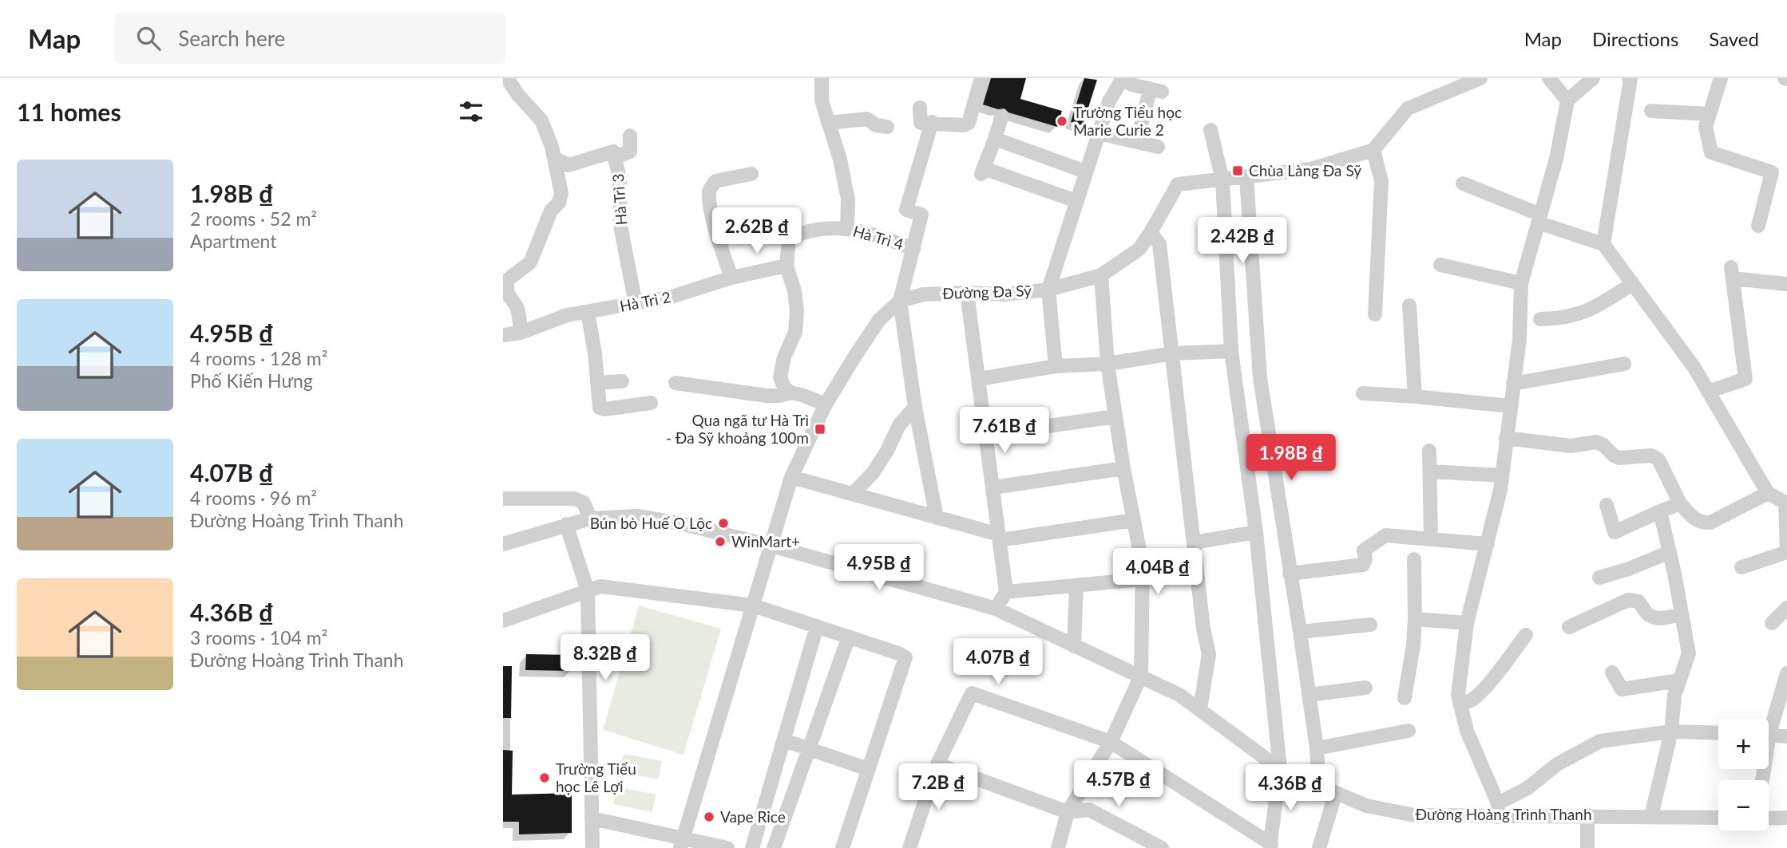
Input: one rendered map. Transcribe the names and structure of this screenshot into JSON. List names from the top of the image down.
{
  "streets": {
    "street": [
      "Hà Trì 3",
      "Hà Trì 4",
      "Đường Đa Sỹ",
      "Hà Trì 2",
      "Đường Hoàng Trình Thanh"
    ]
  },
  "crossings": [
    ["Hà Trì 3", "Hà Trì 2"],
    ["Hà Trì 4", "Đường Đa Sỹ"],
    ["Hà Trì 4", "Hà Trì 2"],
    ["Đường Đa Sỹ", "Đường Hoàng Trình Thanh"]
  ],
  "places": {
    "other": [
      "Trường Tiểu học Marie Curie 2",
      "Bún bò Huế O Lộc",
      "WinMart+",
      "Trường Tiểu học Lê Lợi",
      "Vape Rice"
    ],
    "transit": ["Chùa Làng Đa Sỹ", "Qua ngã tư Hà Trì - Đa Sỹ khoảng 100m"]
  },
  "page": {
    "header": "Map",
    "search": "Search here",
    "nav": ["Map", "Directions", "Saved"],
    "heading": "11 homes",
    "list": [
      {
        "name": "1.98B ₫",
        "note": "2 rooms · 52 m² · Apartment"
      },
      {
        "name": "4.95B ₫",
        "note": "4 rooms · 128 m² · Phố Kiến Hưng"
      },
      {
        "name": "4.07B ₫",
        "note": "4 rooms · 96 m² · Đường Hoàng Trình Thanh"
      },
      {
        "name": "4.36B ₫",
        "note": "3 rooms · 104 m² · Đường Hoàng Trình Thanh"
      }
    ],
    "price": [
      "2.62B ₫",
      "2.42B ₫",
      "7.61B ₫",
      "1.98B ₫",
      "4.95B ₫",
      "4.04B ₫",
      "8.32B ₫",
      "4.07B ₫",
      "4.57B ₫",
      "7.2B ₫",
      "4.36B ₫"
    ],
    "map_buttons": ["+", "−"]
  }
}
